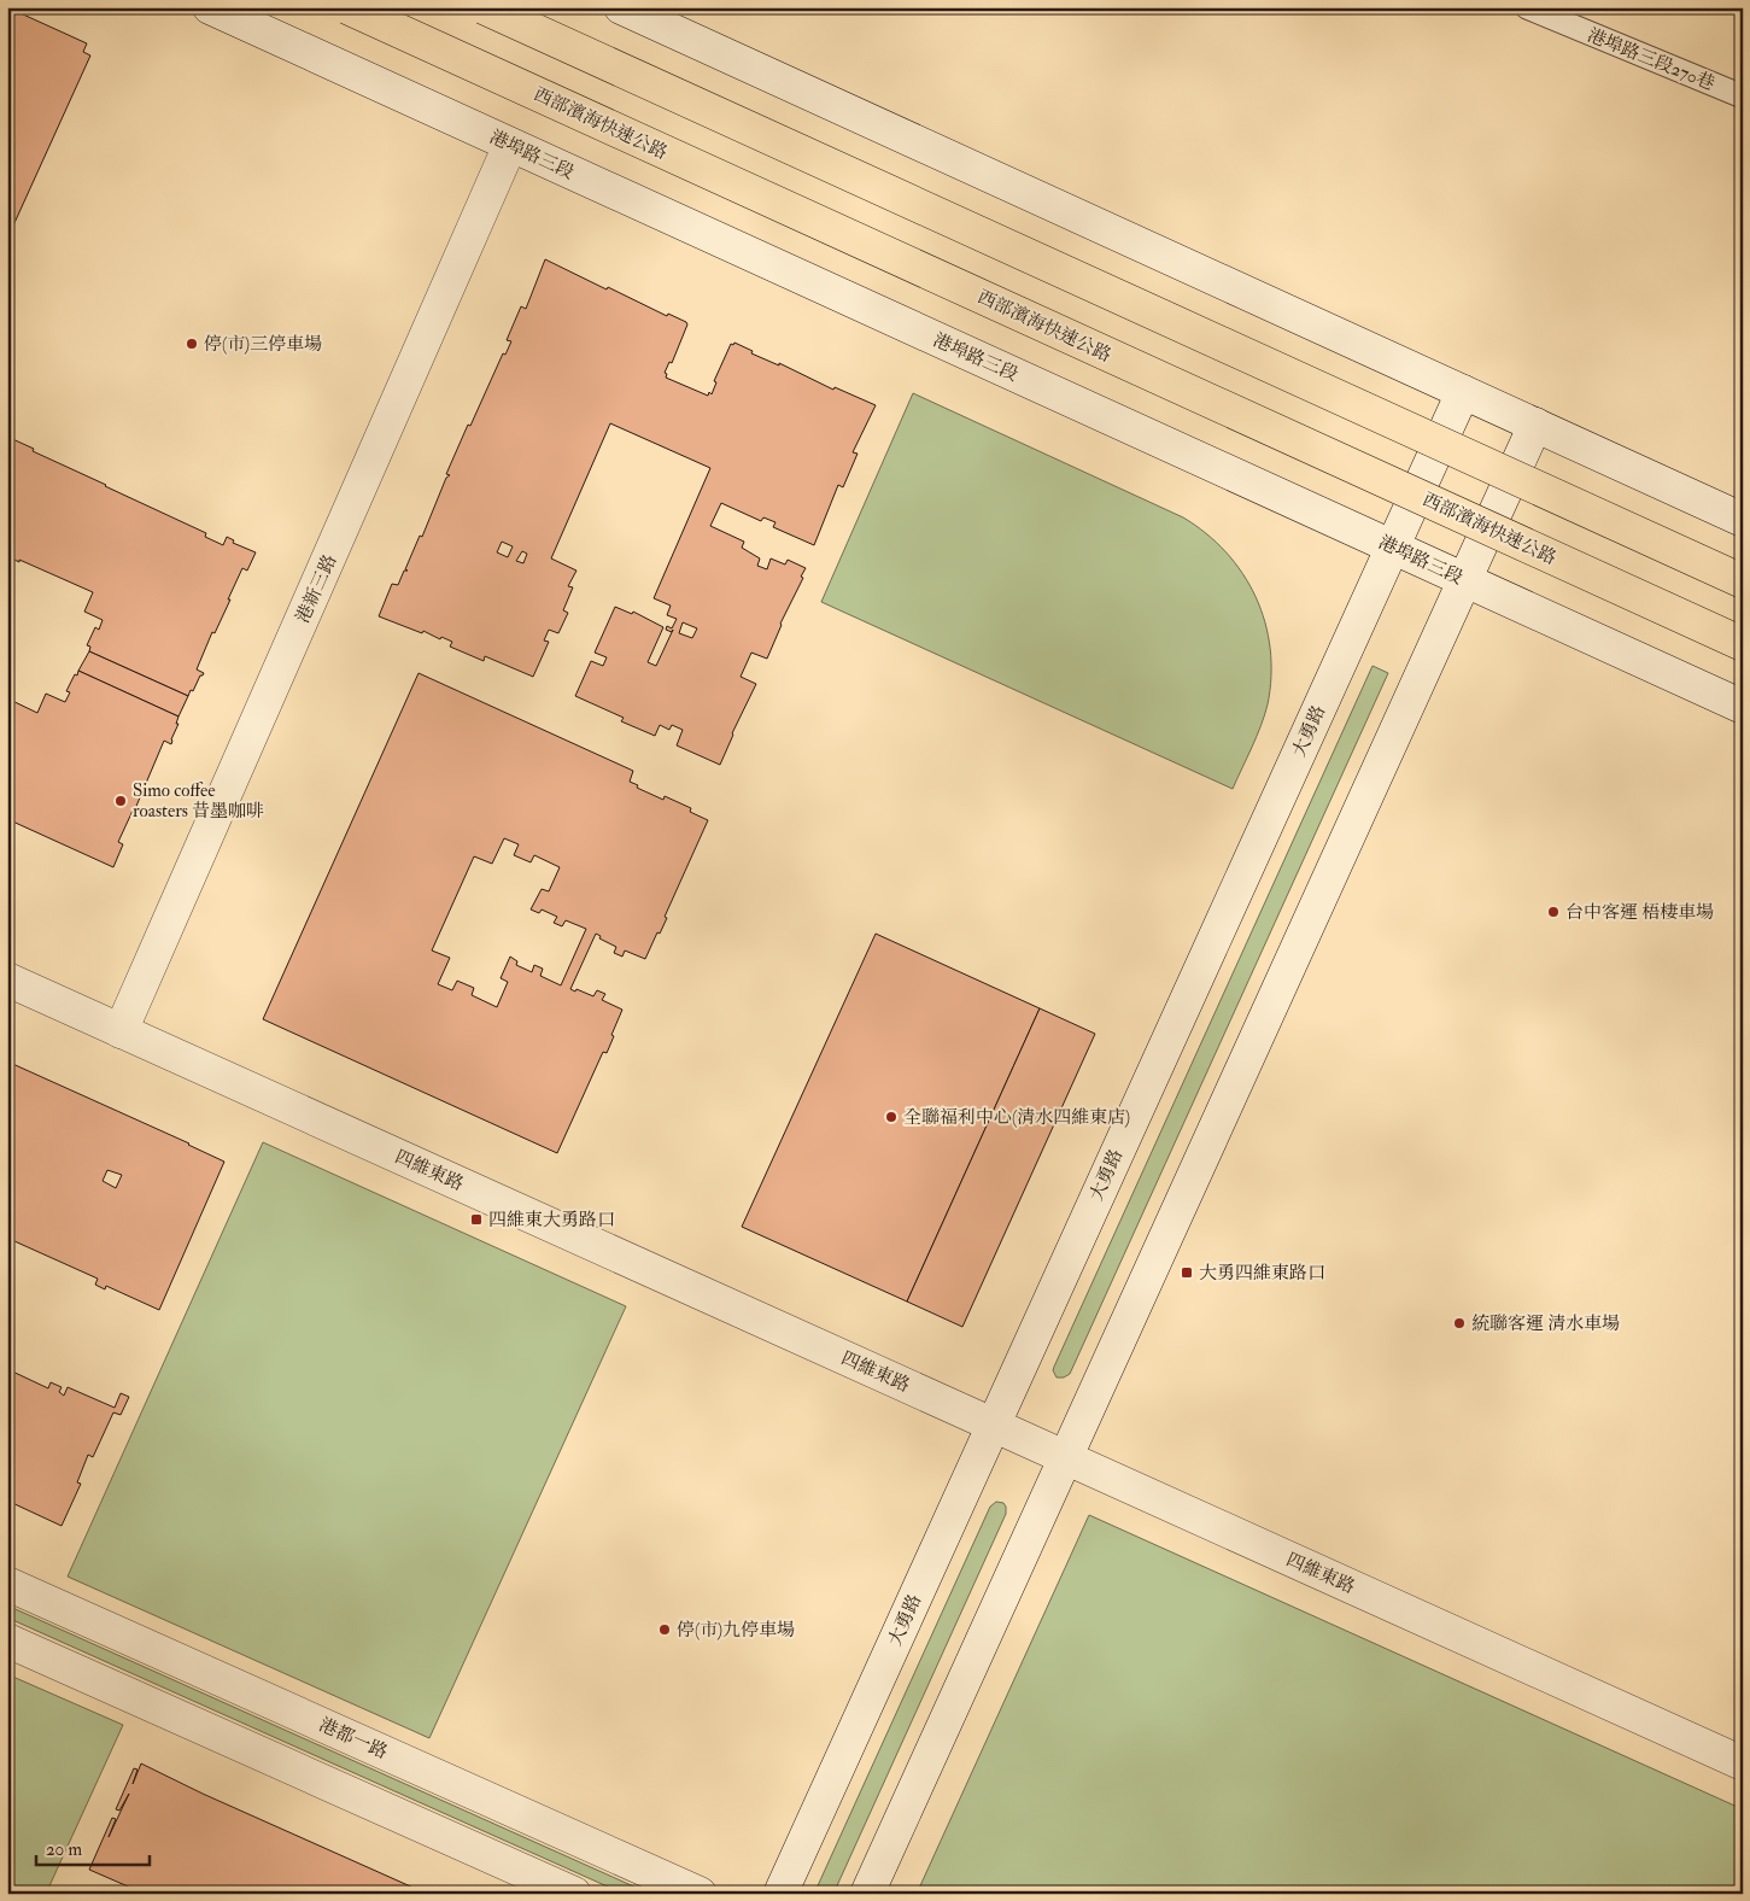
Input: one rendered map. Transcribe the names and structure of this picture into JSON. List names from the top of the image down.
{
  "streets": {
    "highway": ["西部濱海快速公路"],
    "street": [
      "港埠路三段",
      "港新三路",
      "大勇路",
      "四維東路",
      "港都一路"
    ],
    "lane": ["港埠路三段270巷"]
  },
  "crossings": [
    ["港埠路三段", "港新三路"],
    ["港埠路三段", "大勇路"],
    ["港新三路", "四維東路"],
    ["大勇路", "四維東路"]
  ],
  "places": {
    "other": [
      "停(市)三停車場",
      "Simo coffee roasters 昔墨咖啡",
      "台中客運 梧棲車場",
      "全聯福利中心(清水四維東店)",
      "統聯客運 清水車場",
      "停(市)九停車場"
    ],
    "transit": ["四維東大勇路口", "大勇四維東路口"]
  },
  "scale_bar": "20 m"
}
